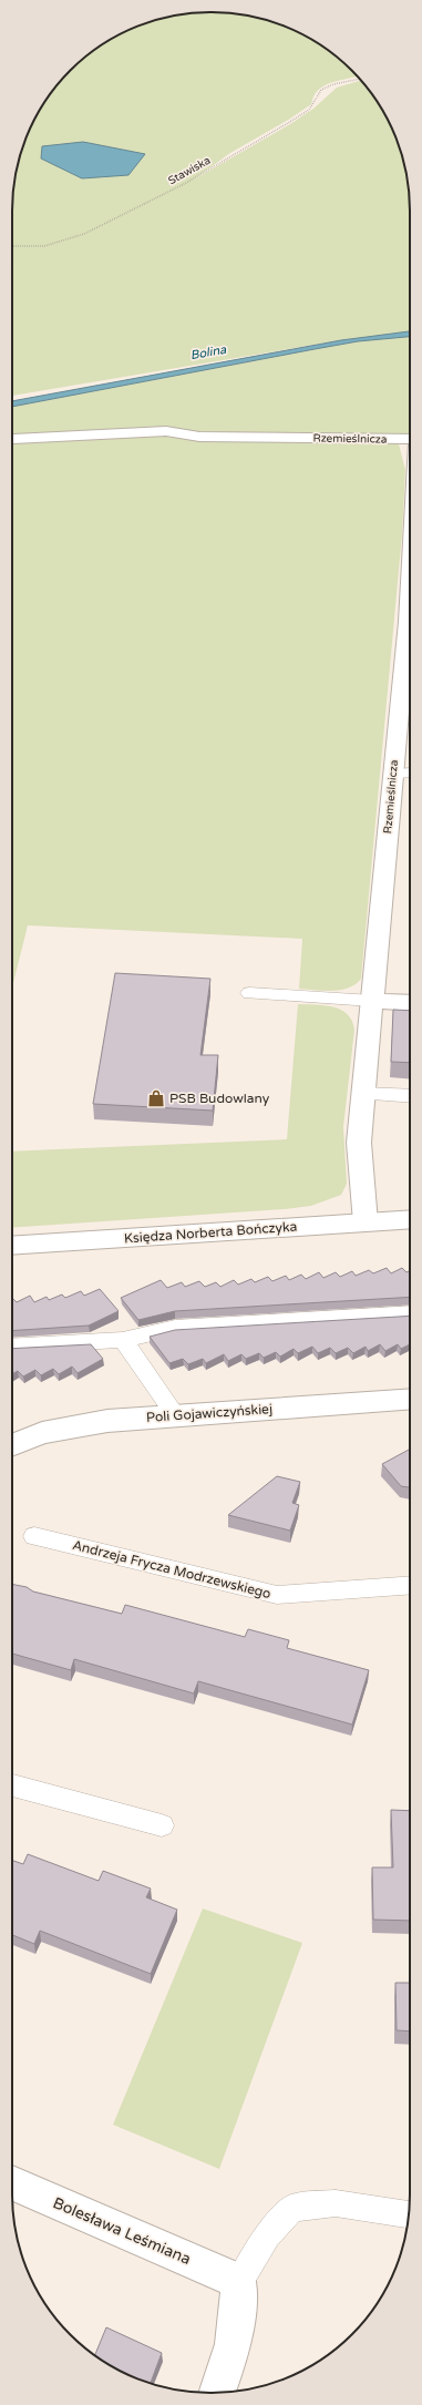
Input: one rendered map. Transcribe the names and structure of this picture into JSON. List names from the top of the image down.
{
  "streets": {
    "street": [
      "Rzemieślnicza",
      "Księdza Norberta Bończyka",
      "Poli Gojawiczyńskiej",
      "Bolesława Leśmiana"
    ],
    "lane": ["Andrzeja Frycza Modrzewskiego"],
    "path": ["Stawiska"]
  },
  "crossings": [
    ["Rzemieślnicza", "Księdza Norberta Bończyka"]
  ],
  "water": ["Bolina"],
  "places": {
    "shop": ["PSB Budowlany"]
  }
}
